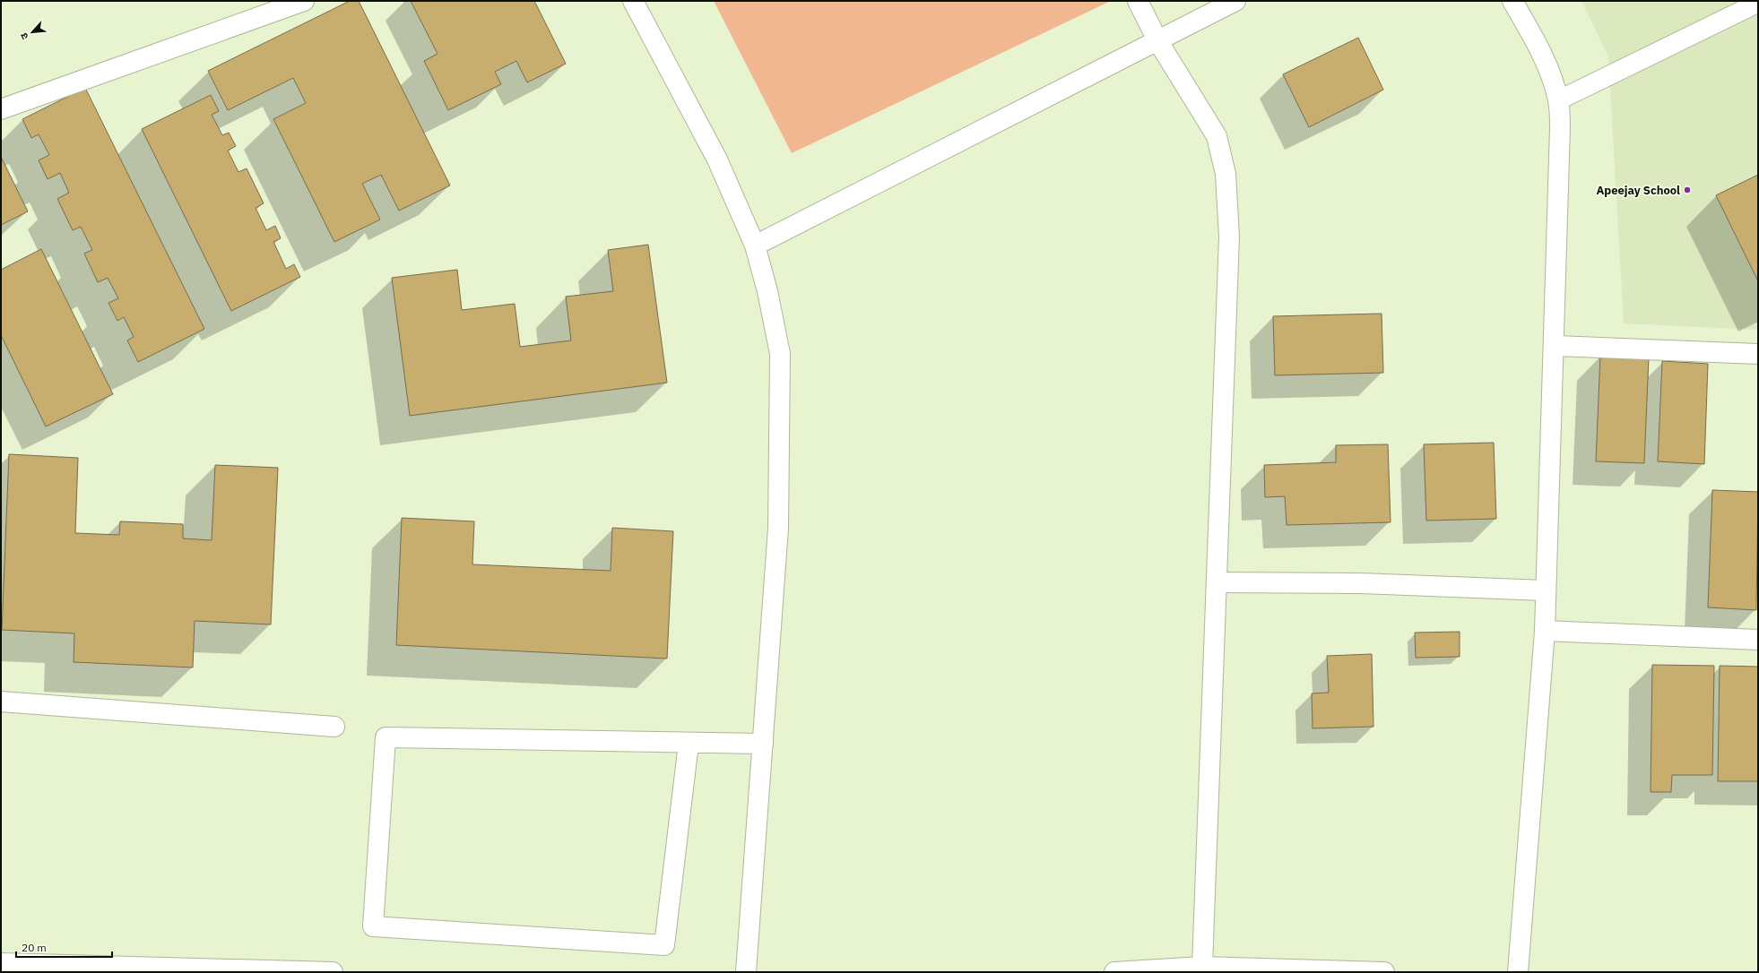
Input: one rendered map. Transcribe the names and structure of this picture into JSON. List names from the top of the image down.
{
  "places": ["Apeejay School"],
  "scale_bar": "20 m",
  "north": "bottom left"
}
